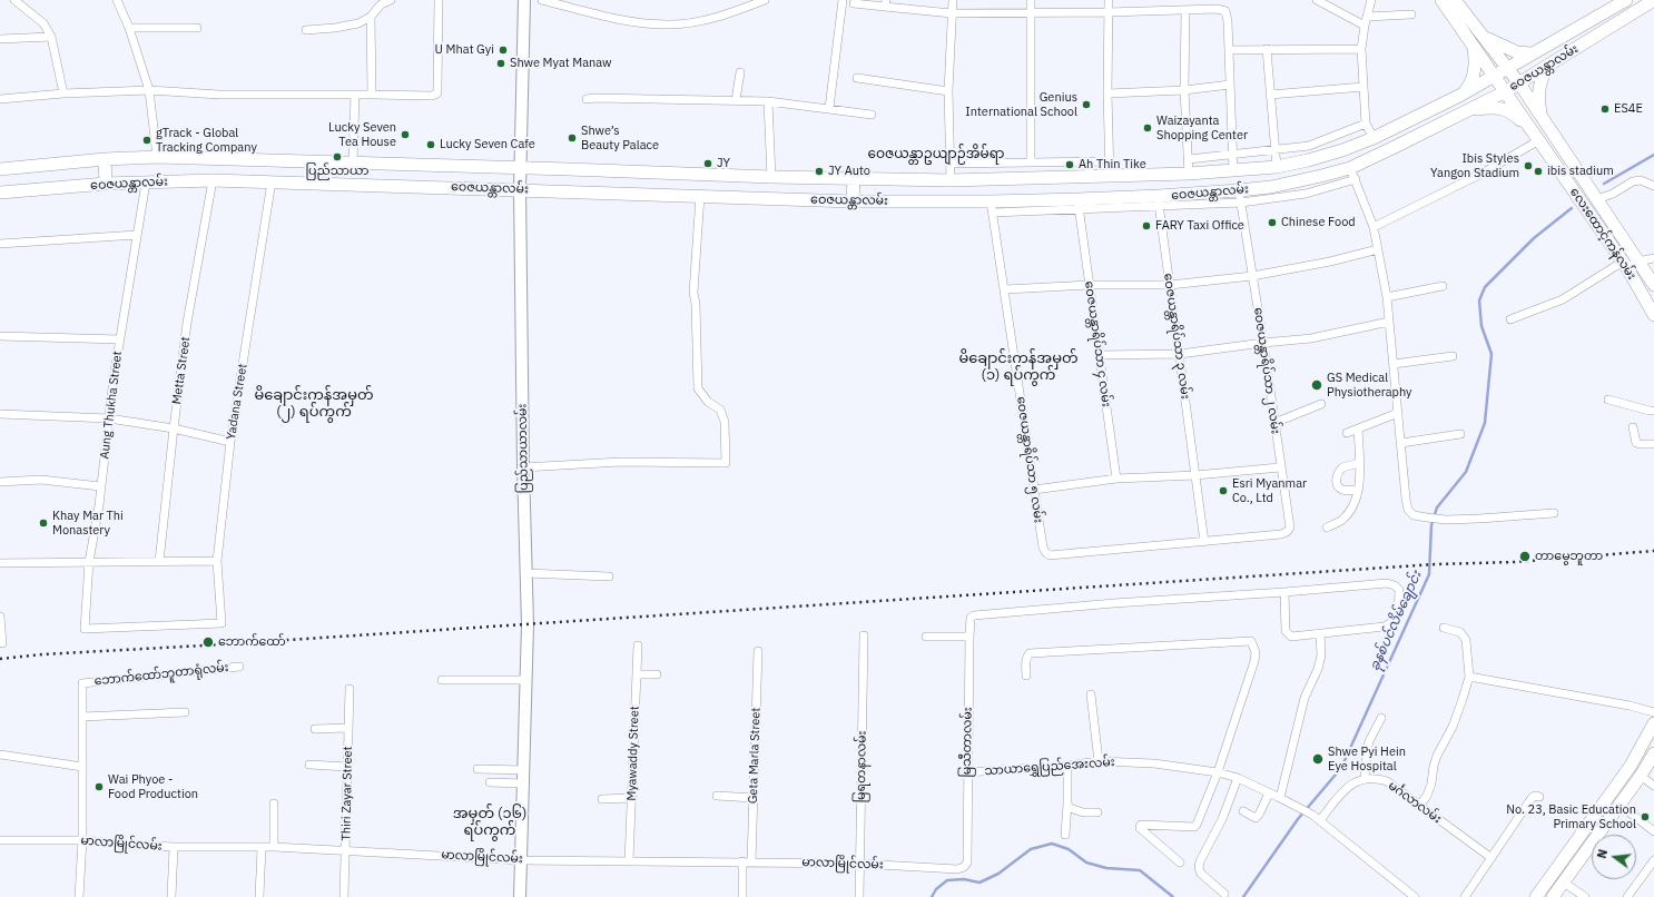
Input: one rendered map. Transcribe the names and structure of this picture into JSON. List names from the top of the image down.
{
  "streets": {
    "main road": ["ဝေဇယန္တာလမ်း", "လေးထောင့်ကန်လမ်း"],
    "street": [
      "ဝေဇယန္တာရိပ်သာ ၃ လမ်း",
      "ဝေဇယန္တာရိပ်သာ ၄ လမ်း",
      "Metta Street",
      "ဝေဇယန္တာရိပ်သာ ၂ လမ်း",
      "Yadana Street",
      "Aung Thukha Street",
      "ပြည်သာယာလမ်း",
      "ဝေဇယန္တာရိပ်သာ ၅ လမ်း",
      "ဘောက်ထော်ဘူတာရုံလမ်း",
      "မြသီတာလမ်း",
      "Myawaddy Street",
      "Geta Marla Street",
      "မြရတနာလမ်း",
      "သာယာရွှေပြည်အေးလမ်း",
      "Thiri Zayar Street",
      "မင်္ဂလာလမ်း",
      "မာလာမြိုင်လမ်း"
    ]
  },
  "crossings": [
    ["ဝေဇယန္တာလမ်း", "လေးထောင့်ကန်လမ်း"],
    ["ဝေဇယန္တာလမ်း", "ဝေဇယန္တာရိပ်သာ ၃ လမ်း"],
    ["ဝေဇယန္တာလမ်း", "ဝေဇယန္တာရိပ်သာ ၄ လမ်း"],
    ["ဝေဇယန္တာလမ်း", "Metta Street"],
    ["ဝေဇယန္တာလမ်း", "ဝေဇယန္တာရိပ်သာ ၂ လမ်း"],
    ["ဝေဇယန္တာလမ်း", "Yadana Street"],
    ["ဝေဇယန္တာလမ်း", "Aung Thukha Street"],
    ["ဝေဇယန္တာလမ်း", "ပြည်သာယာလမ်း"],
    ["ဝေဇယန္တာလမ်း", "ဝေဇယန္တာရိပ်သာ ၅ လမ်း"],
    ["ဝေဇယန္တာရိပ်သာ ၃ လမ်း", "ဝေဇယန္တာရိပ်သာ ၂ လမ်း"],
    ["ဝေဇယန္တာရိပ်သာ ၃ လမ်း", "ဝေဇယန္တာရိပ်သာ ၅ လမ်း"],
    ["ဝေဇယန္တာရိပ်သာ ၂ လမ်း", "ဝေဇယန္တာရိပ်သာ ၅ လမ်း"],
    ["Yadana Street", "Aung Thukha Street"],
    ["ပြည်သာယာလမ်း", "မာလာမြိုင်လမ်း"],
    ["ဘောက်ထော်ဘူတာရုံလမ်း", "မာလာမြိုင်လမ်း"],
    ["မြသီတာလမ်း", "သာယာရွှေပြည်အေးလမ်း"],
    ["မြသီတာလမ်း", "မာလာမြိုင်လမ်း"],
    ["Myawaddy Street", "မာလာမြိုင်လမ်း"],
    ["Geta Marla Street", "မာလာမြိုင်လမ်း"],
    ["မြရတနာလမ်း", "မာလာမြိုင်လမ်း"],
    ["Thiri Zayar Street", "မာလာမြိုင်လမ်း"]
  ],
  "districts": [
    "ဝေဇယန္တာဥယျာဉ်အိမ်ရာ",
    "မိချောင်းကန်အမှတ် (၁) ရပ်ကွက်",
    "မိချောင်းကန်အမှတ် (၂) ရပ်ကွက်",
    "အမှတ် (၁၆) ရပ်ကွက်"
  ],
  "water": ["ခုနစ်ပင်လိမ်ချောင်း"],
  "places": [
    "U Mhat Gyi",
    "Shwe Myat Manaw",
    "Genius International School",
    "ES4E",
    "Waizayanta Shopping Center",
    "Lucky Seven Tea House",
    "Shwe’s Beauty Palace",
    "gTrack - Global Tracking Company",
    "Lucky Seven Cafe",
    "ပြည်သာယာ",
    "JY",
    "Ah Thin Tike",
    "Ibis Styles Yangon Stadium",
    "JY Auto",
    "ibis stadium",
    "Chinese Food",
    "FARY Taxi Office",
    "GS Medical Physiotheraphy",
    "Esri Myanmar Co., Ltd",
    "Khay Mar Thi Monastery",
    "တာမွေဘူတာ",
    "ဘောက်ထော်",
    "Shwe Pyi Hein Eye Hospital",
    "Wai Phyoe - Food Production",
    "No. 23, Basic Education Primary School"
  ],
  "north": "left"
}
